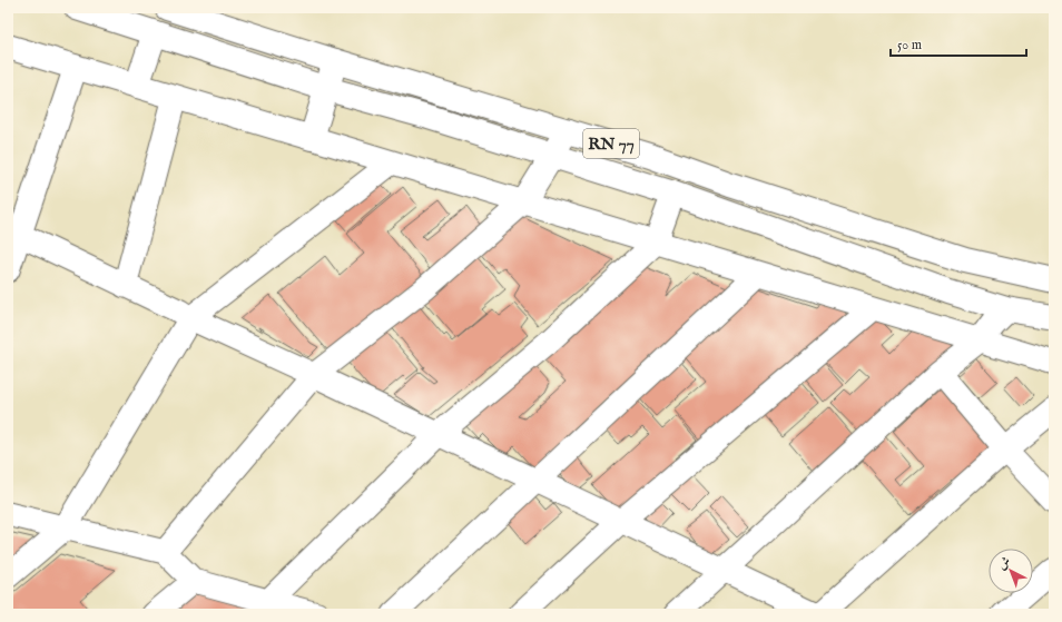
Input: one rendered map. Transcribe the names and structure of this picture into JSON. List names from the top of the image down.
{
  "streets": {
    "main road": ["RN 77"]
  },
  "scale_bar": "50 m",
  "north": "top left"
}
